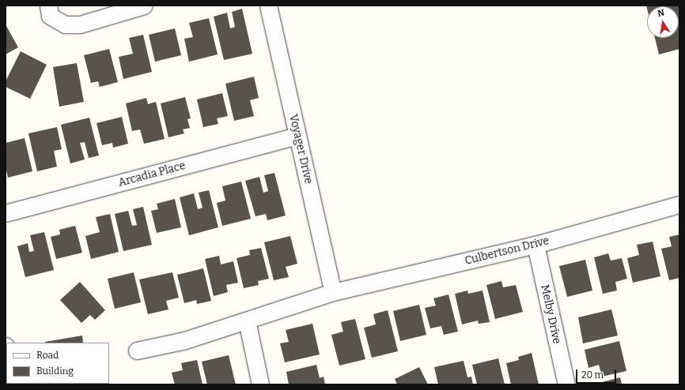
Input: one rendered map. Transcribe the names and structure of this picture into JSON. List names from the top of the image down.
{
  "streets": {
    "street": [
      "Voyager Drive",
      "Arcadia Place",
      "Culbertson Drive",
      "Melby Drive"
    ]
  },
  "crossings": [
    ["Voyager Drive", "Arcadia Place"],
    ["Voyager Drive", "Culbertson Drive"],
    ["Culbertson Drive", "Melby Drive"]
  ],
  "legend": ["Road", "Building"],
  "scale_bar": "20 m",
  "north": "top"
}
